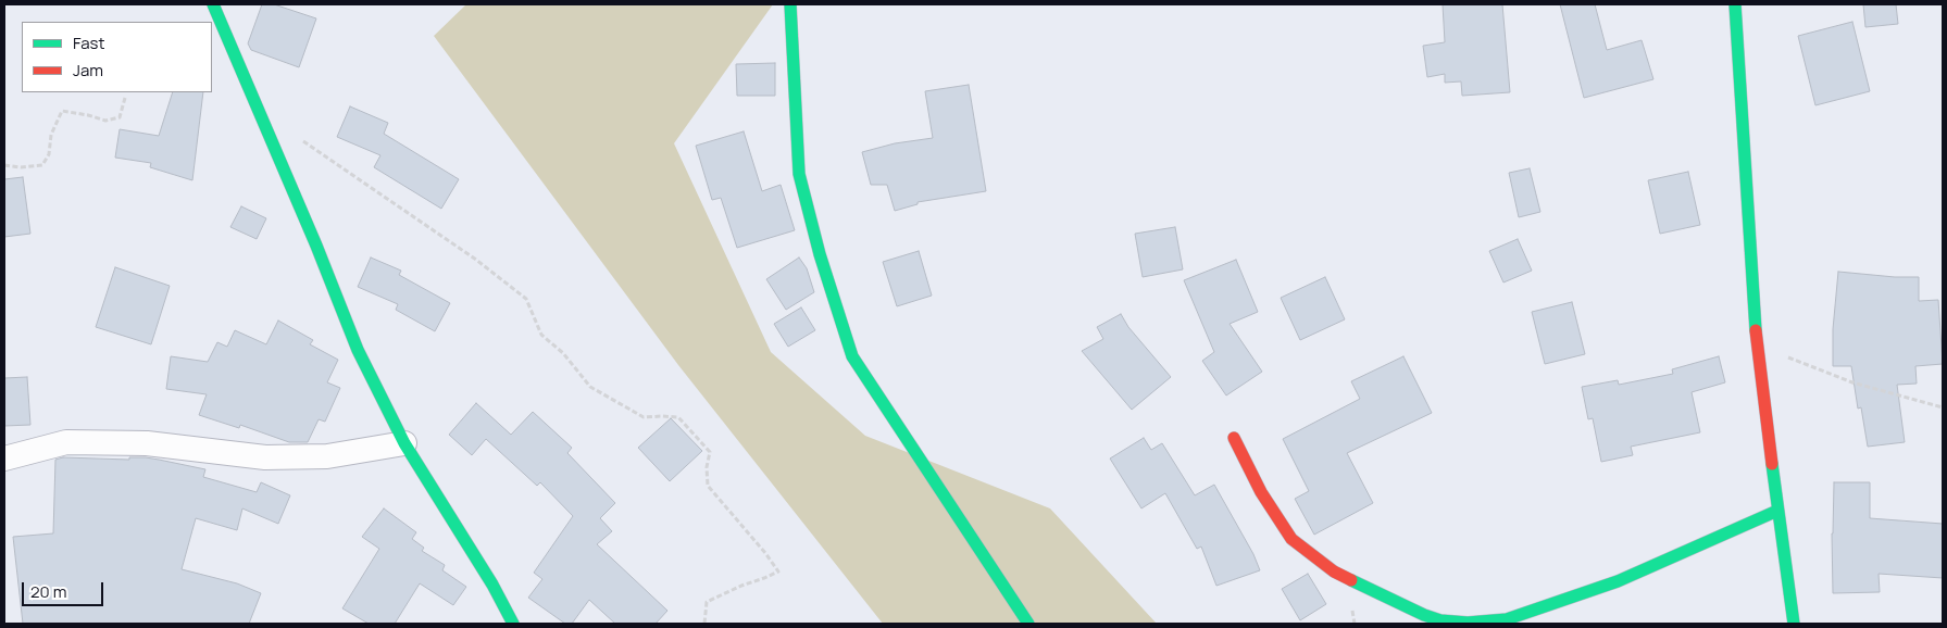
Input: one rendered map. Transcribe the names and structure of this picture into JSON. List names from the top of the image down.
{
  "legend": ["Fast", "Jam"],
  "scale_bar": "20 m"
}
